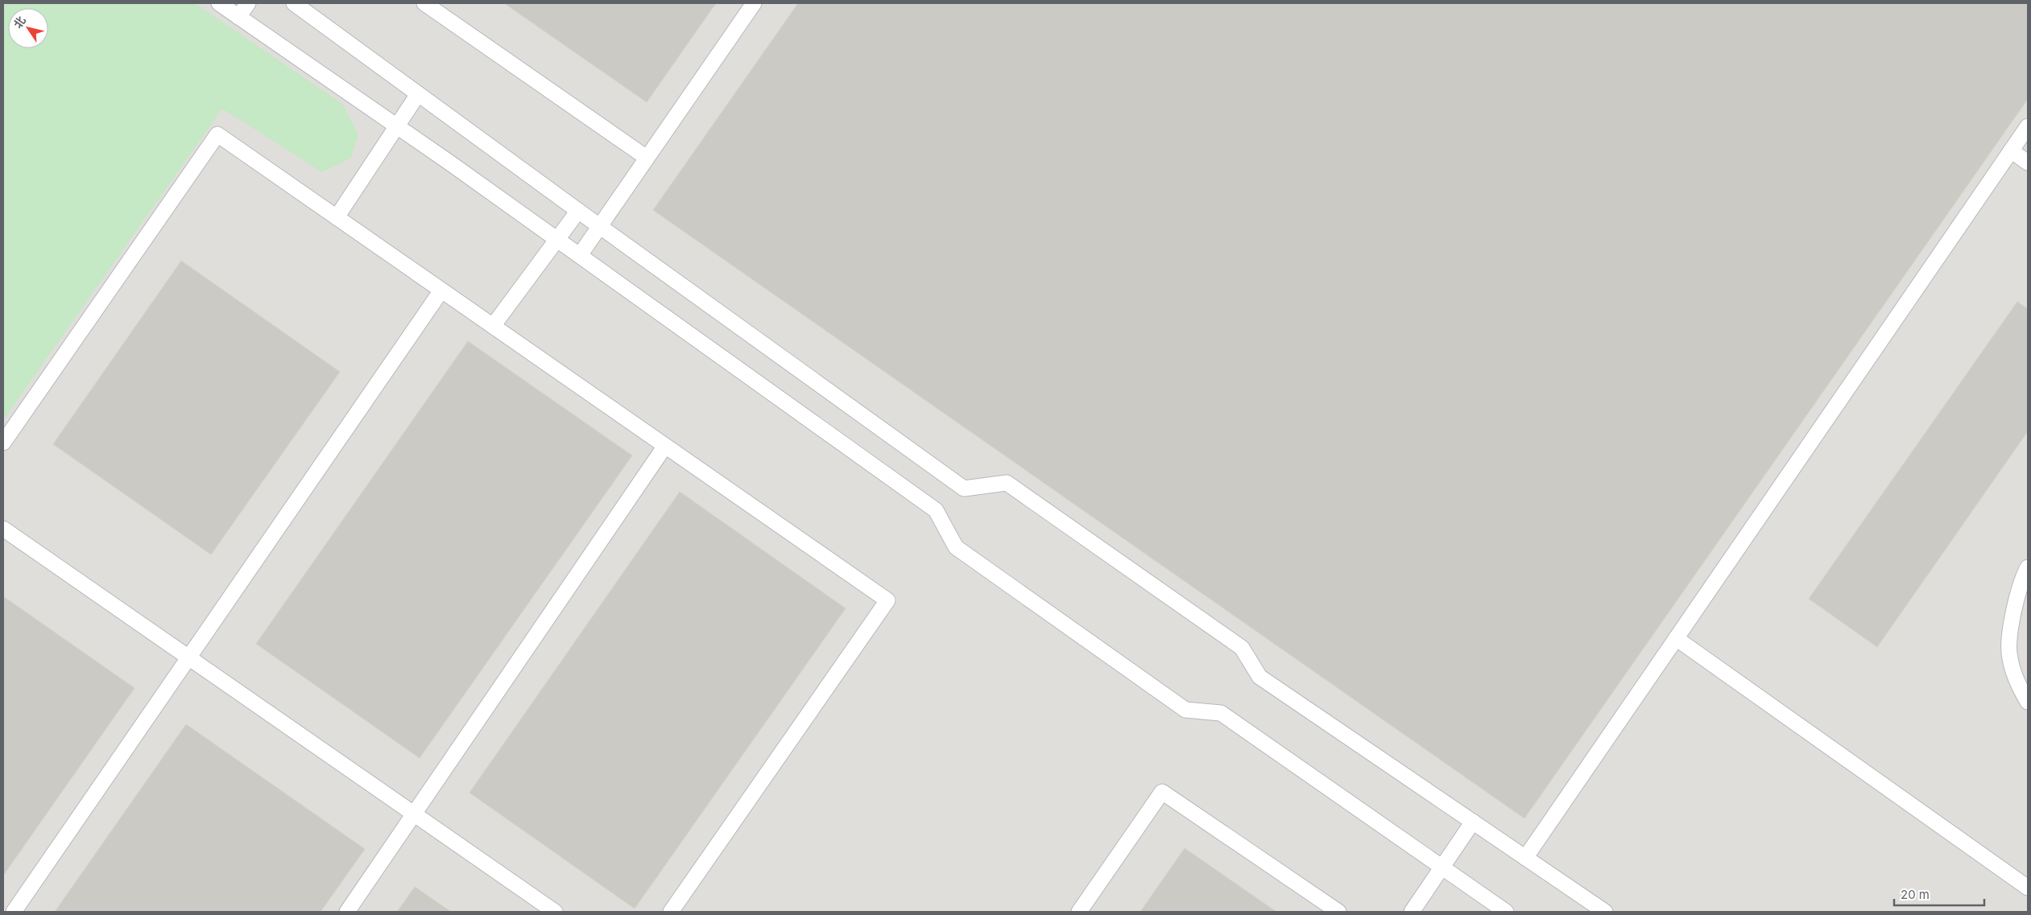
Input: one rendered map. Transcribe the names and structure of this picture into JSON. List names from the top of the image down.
{
  "scale_bar": "20 m",
  "north": "top left"
}
